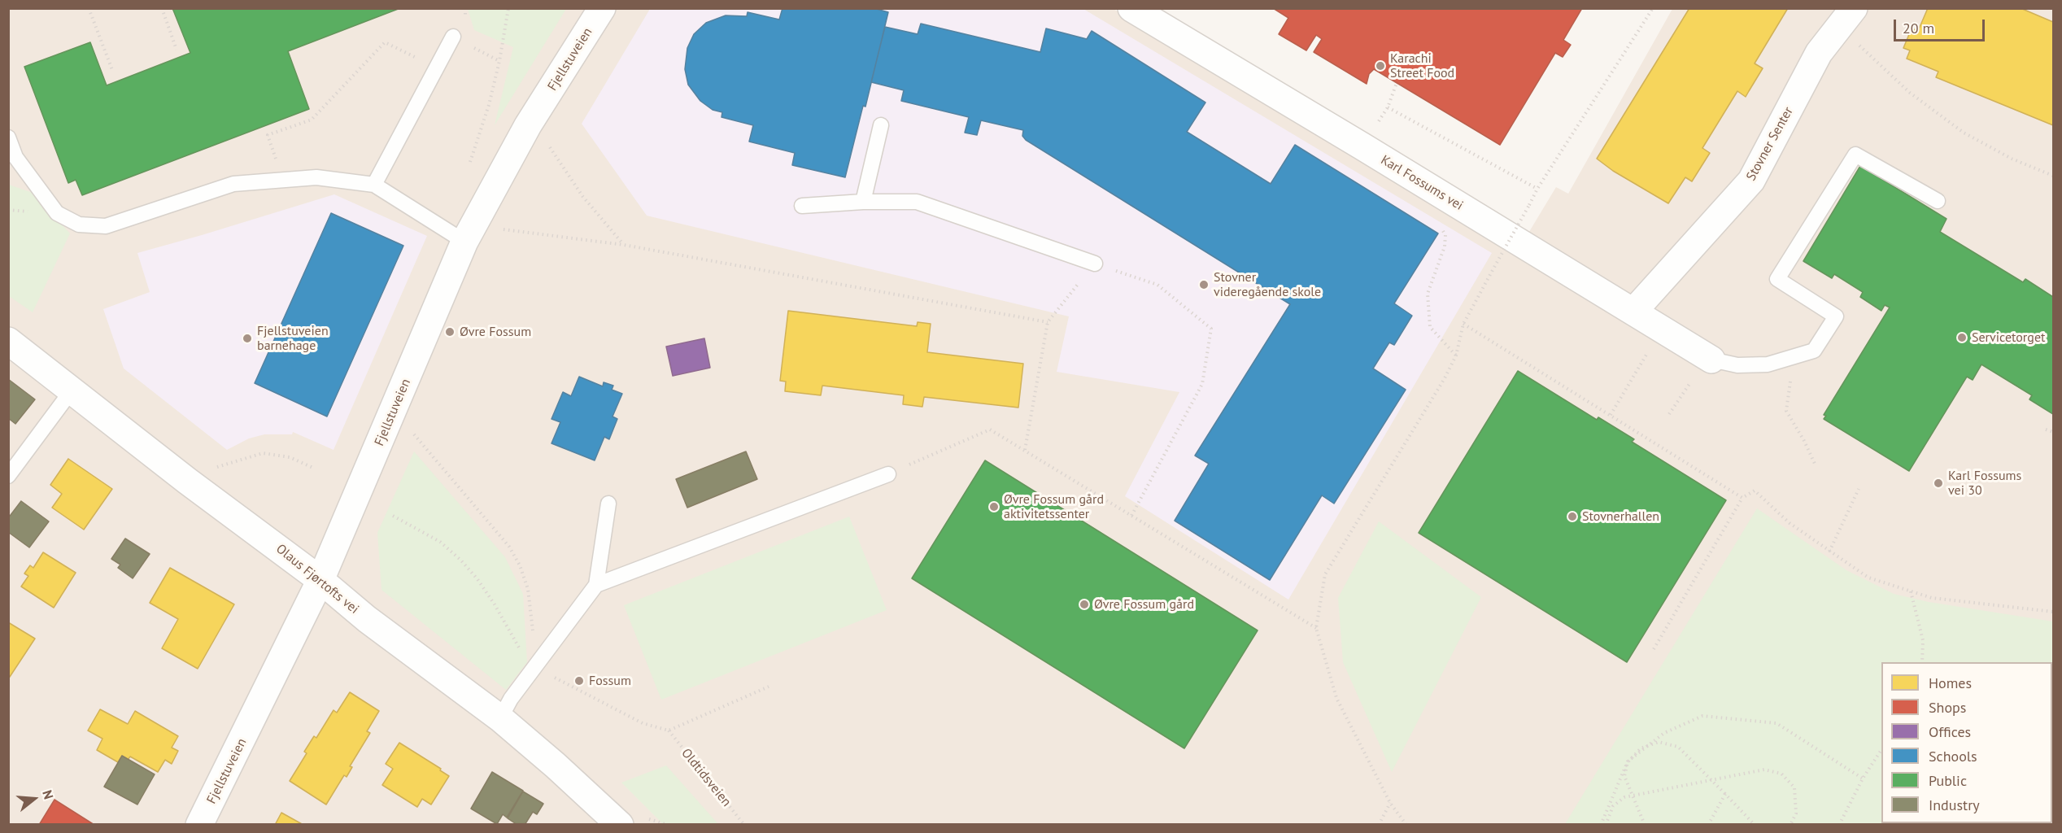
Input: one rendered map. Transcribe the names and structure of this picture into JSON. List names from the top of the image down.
{
  "streets": {
    "street": [
      "Fjellstuveien",
      "Stovner Senter",
      "Karl Fossums vei",
      "Olaus Fjørtofts vei"
    ],
    "path": ["Oldtidsveien"]
  },
  "crossings": [
    ["Fjellstuveien", "Olaus Fjørtofts vei"],
    ["Stovner Senter", "Karl Fossums vei"]
  ],
  "places": [
    "Karachi Street Food",
    "Stovner videregående skole",
    "Øvre Fossum",
    "Servicetorget",
    "Fjellstuveien barnehage",
    "Karl Fossums vei 30",
    "Øvre Fossum gård aktivitetssenter",
    "Stovnerhallen",
    "Øvre Fossum gård",
    "Fossum"
  ],
  "legend": [
    "Homes",
    "Shops",
    "Offices",
    "Schools",
    "Public",
    "Industry"
  ],
  "scale_bar": "20 m",
  "north": "right"
}
